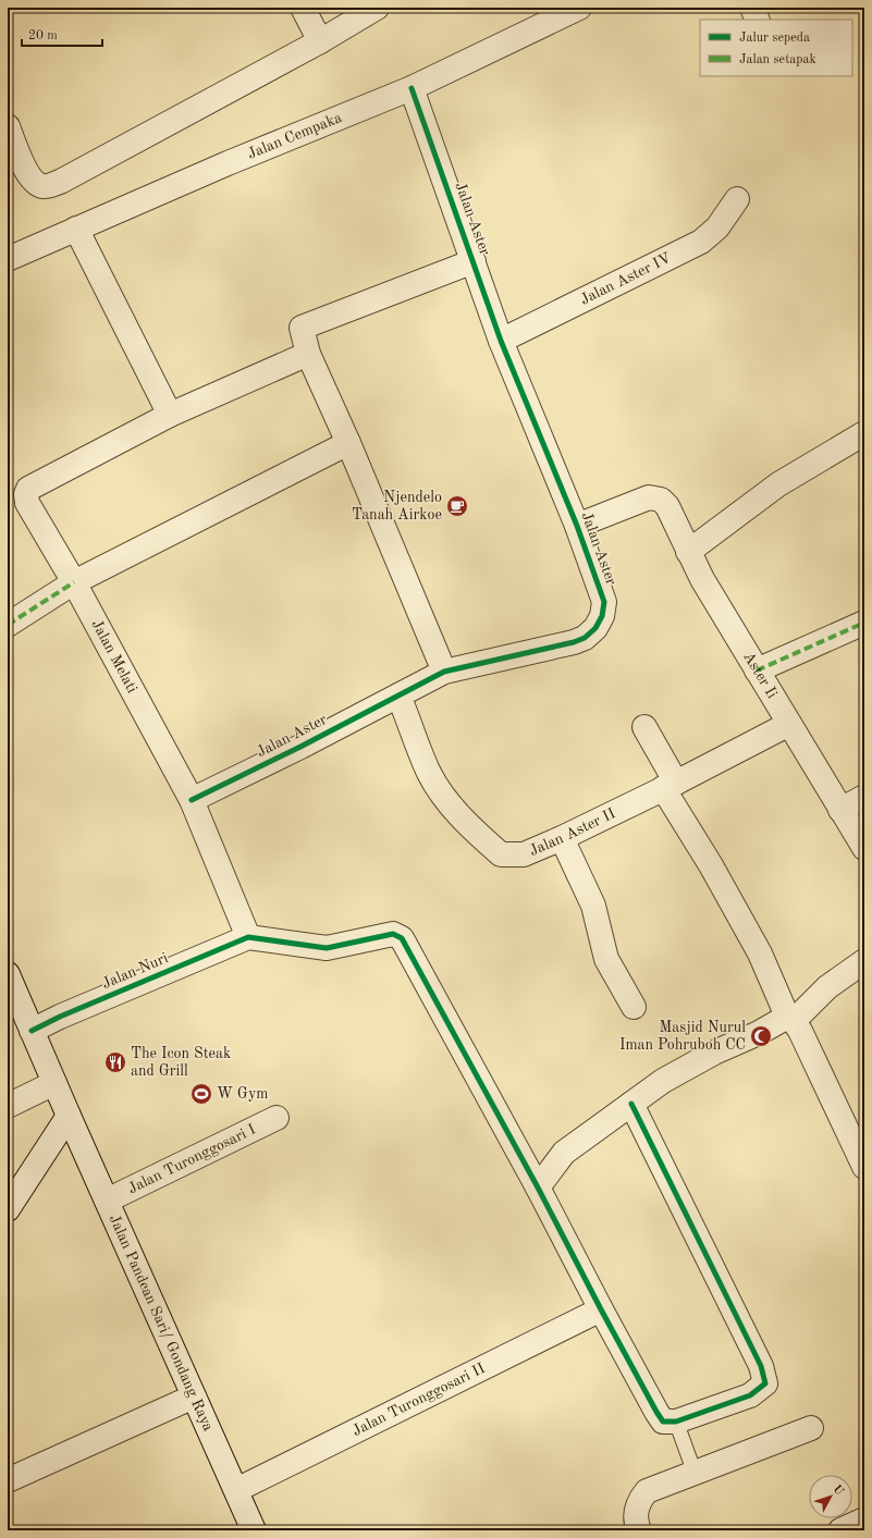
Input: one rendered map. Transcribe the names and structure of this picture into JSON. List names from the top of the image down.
{
  "streets": {
    "street": [
      "Jalan Cempaka",
      "Jalan Aster",
      "Jalan Aster IV",
      "Jalan Melati",
      "Aster Ii",
      "Jalan Aster II",
      "Jalan Nuri",
      "Jalan Turonggosari I",
      "Jalan Pandean Sari/ Gondang Raya",
      "Jalan Turonggosari II"
    ]
  },
  "crossings": [
    ["Jalan Cempaka", "Jalan Aster"],
    ["Jalan Aster", "Jalan Aster IV"],
    ["Jalan Aster", "Jalan Melati"],
    ["Jalan Aster", "Aster Ii"],
    ["Jalan Aster", "Jalan Aster II"],
    ["Aster Ii", "Jalan Aster II"],
    ["Jalan Nuri", "Jalan Pandean Sari/ Gondang Raya"],
    ["Jalan Turonggosari I", "Jalan Pandean Sari/ Gondang Raya"],
    ["Jalan Pandean Sari/ Gondang Raya", "Jalan Turonggosari II"]
  ],
  "places": {
    "cafe": ["Njendelo Tanah Airkoe"],
    "mosque": ["Masjid Nurul Iman Pohruboh CC"],
    "restaurant": ["The Icon Steak and Grill"],
    "sports": ["W Gym"]
  },
  "legend": ["Jalur sepeda", "Jalan setapak"],
  "scale_bar": "20 m",
  "north": "top right"
}
